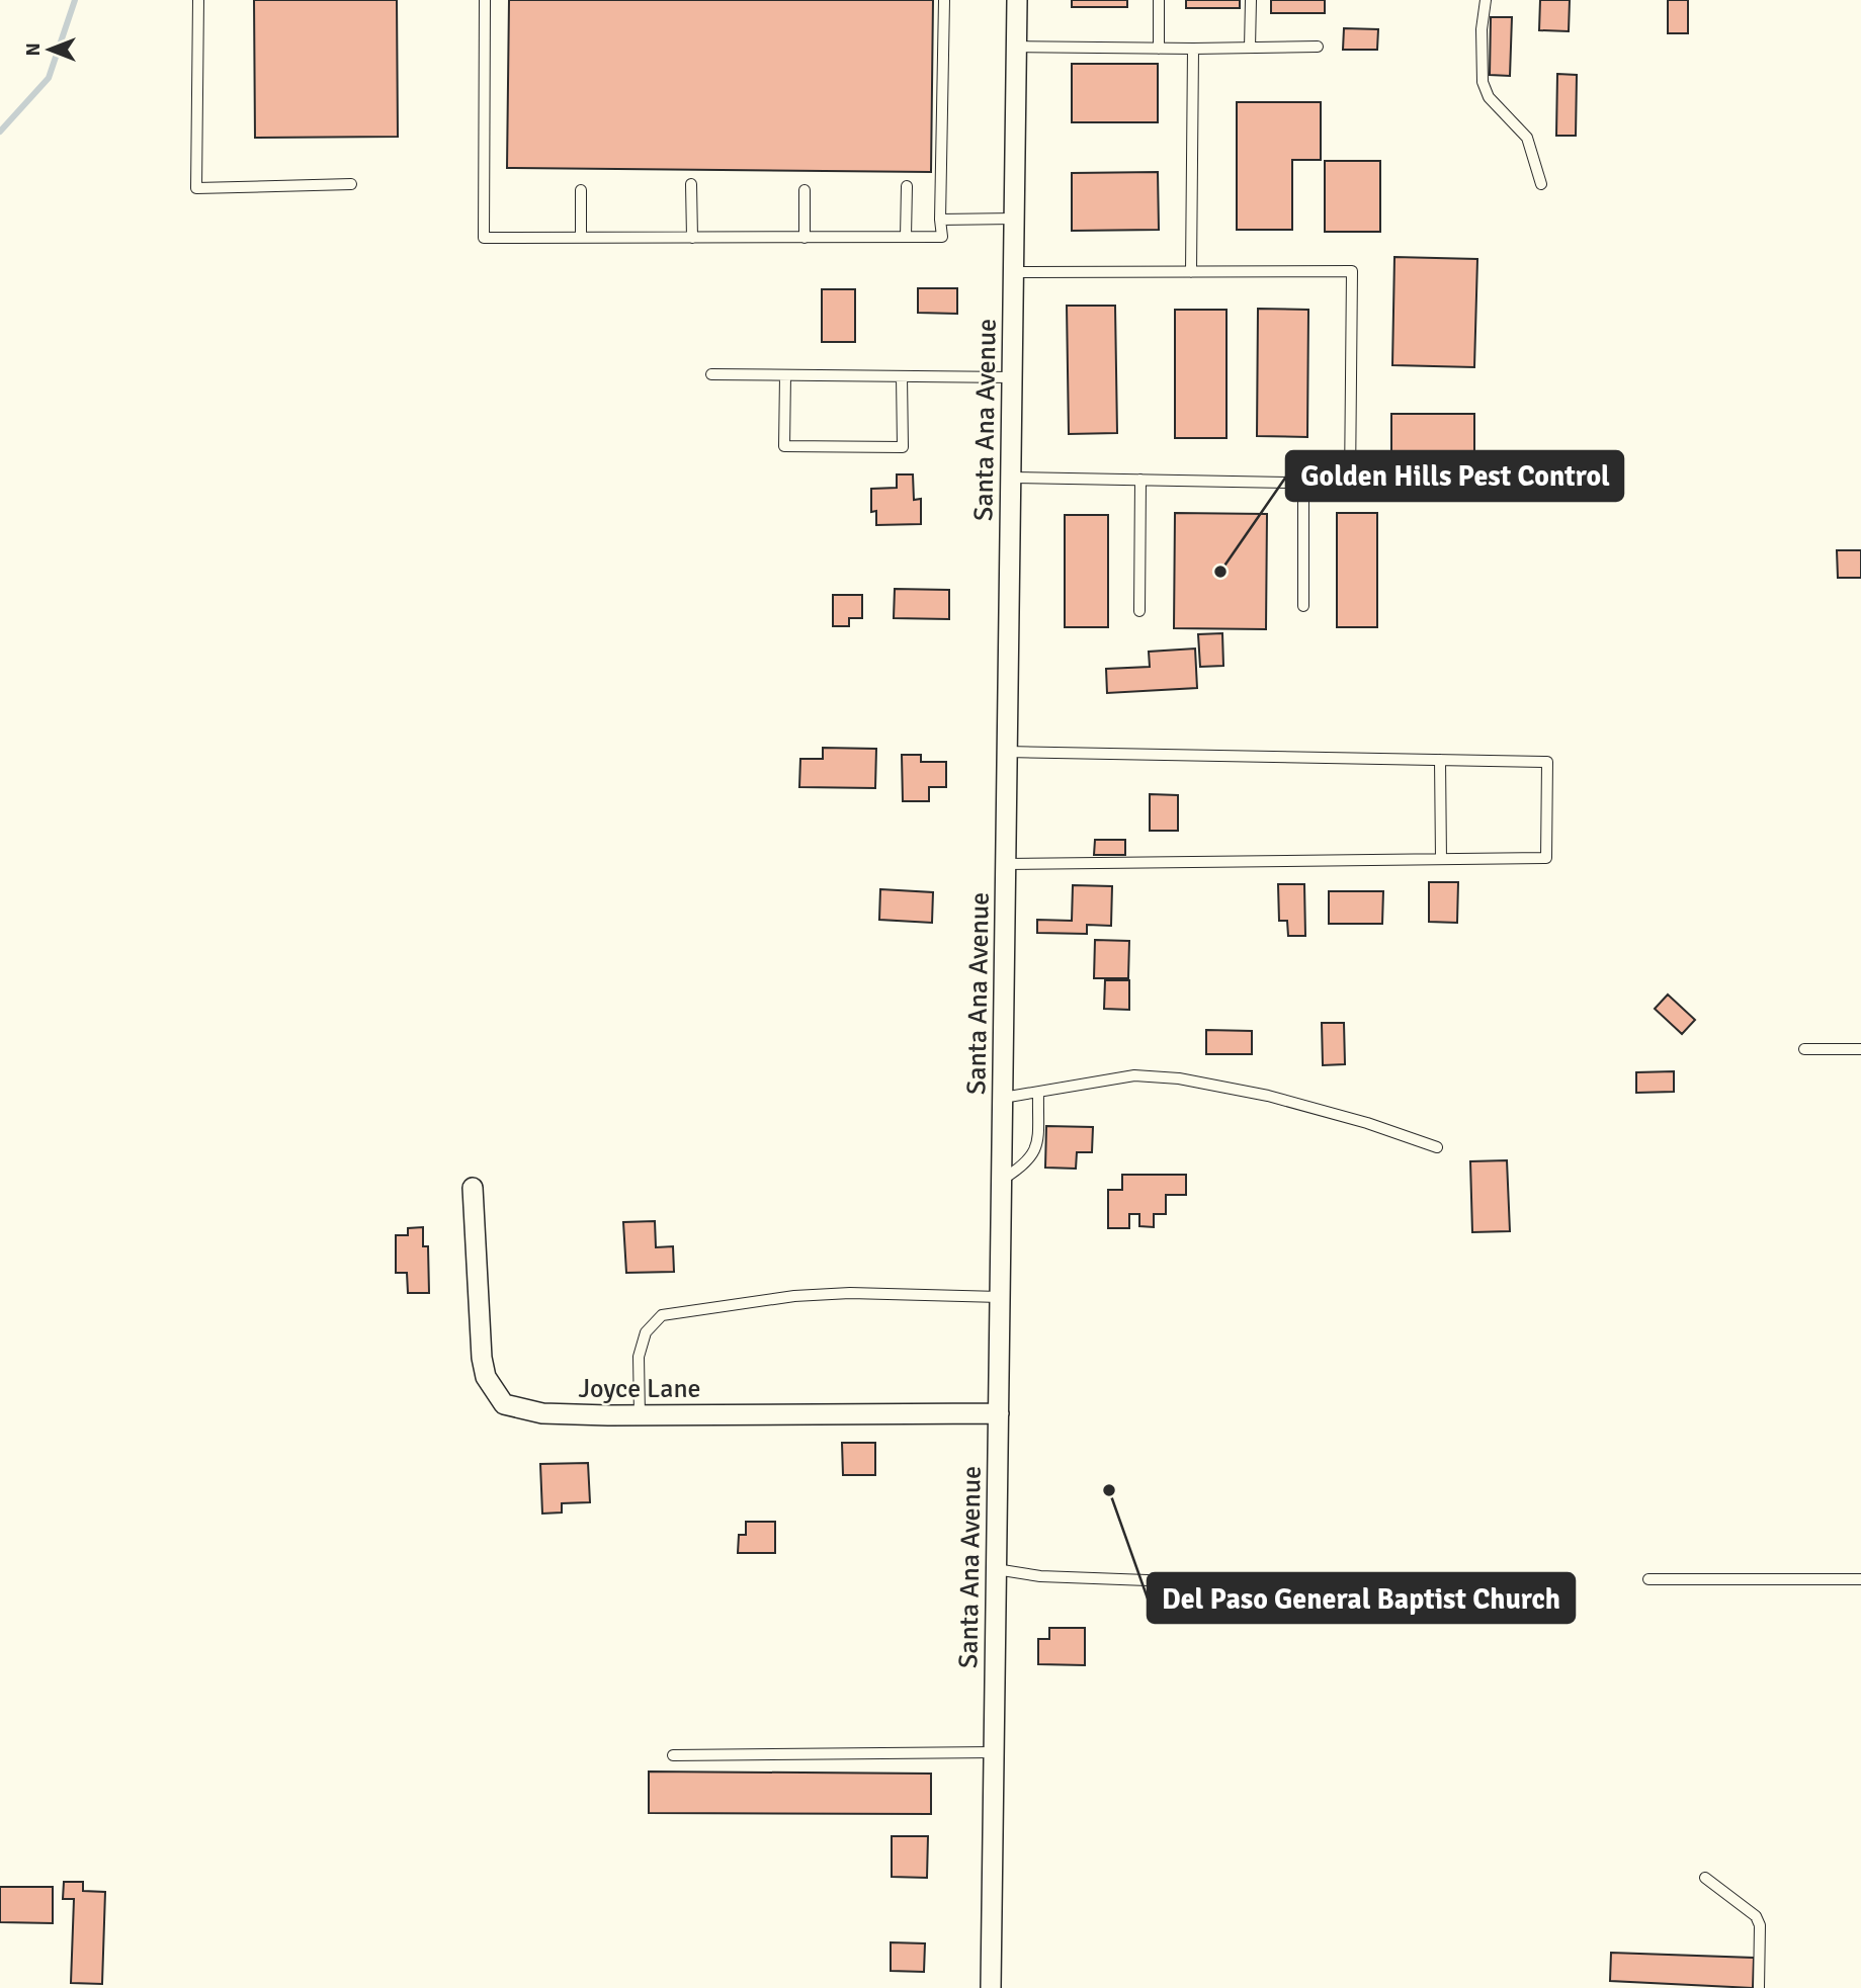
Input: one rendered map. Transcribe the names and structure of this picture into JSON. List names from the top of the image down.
{
  "streets": {
    "street": ["Santa Ana Avenue", "Joyce Lane"]
  },
  "crossings": [
    ["Santa Ana Avenue", "Joyce Lane"]
  ],
  "places": ["Golden Hills Pest Control", "Del Paso General Baptist Church"],
  "north": "left"
}
